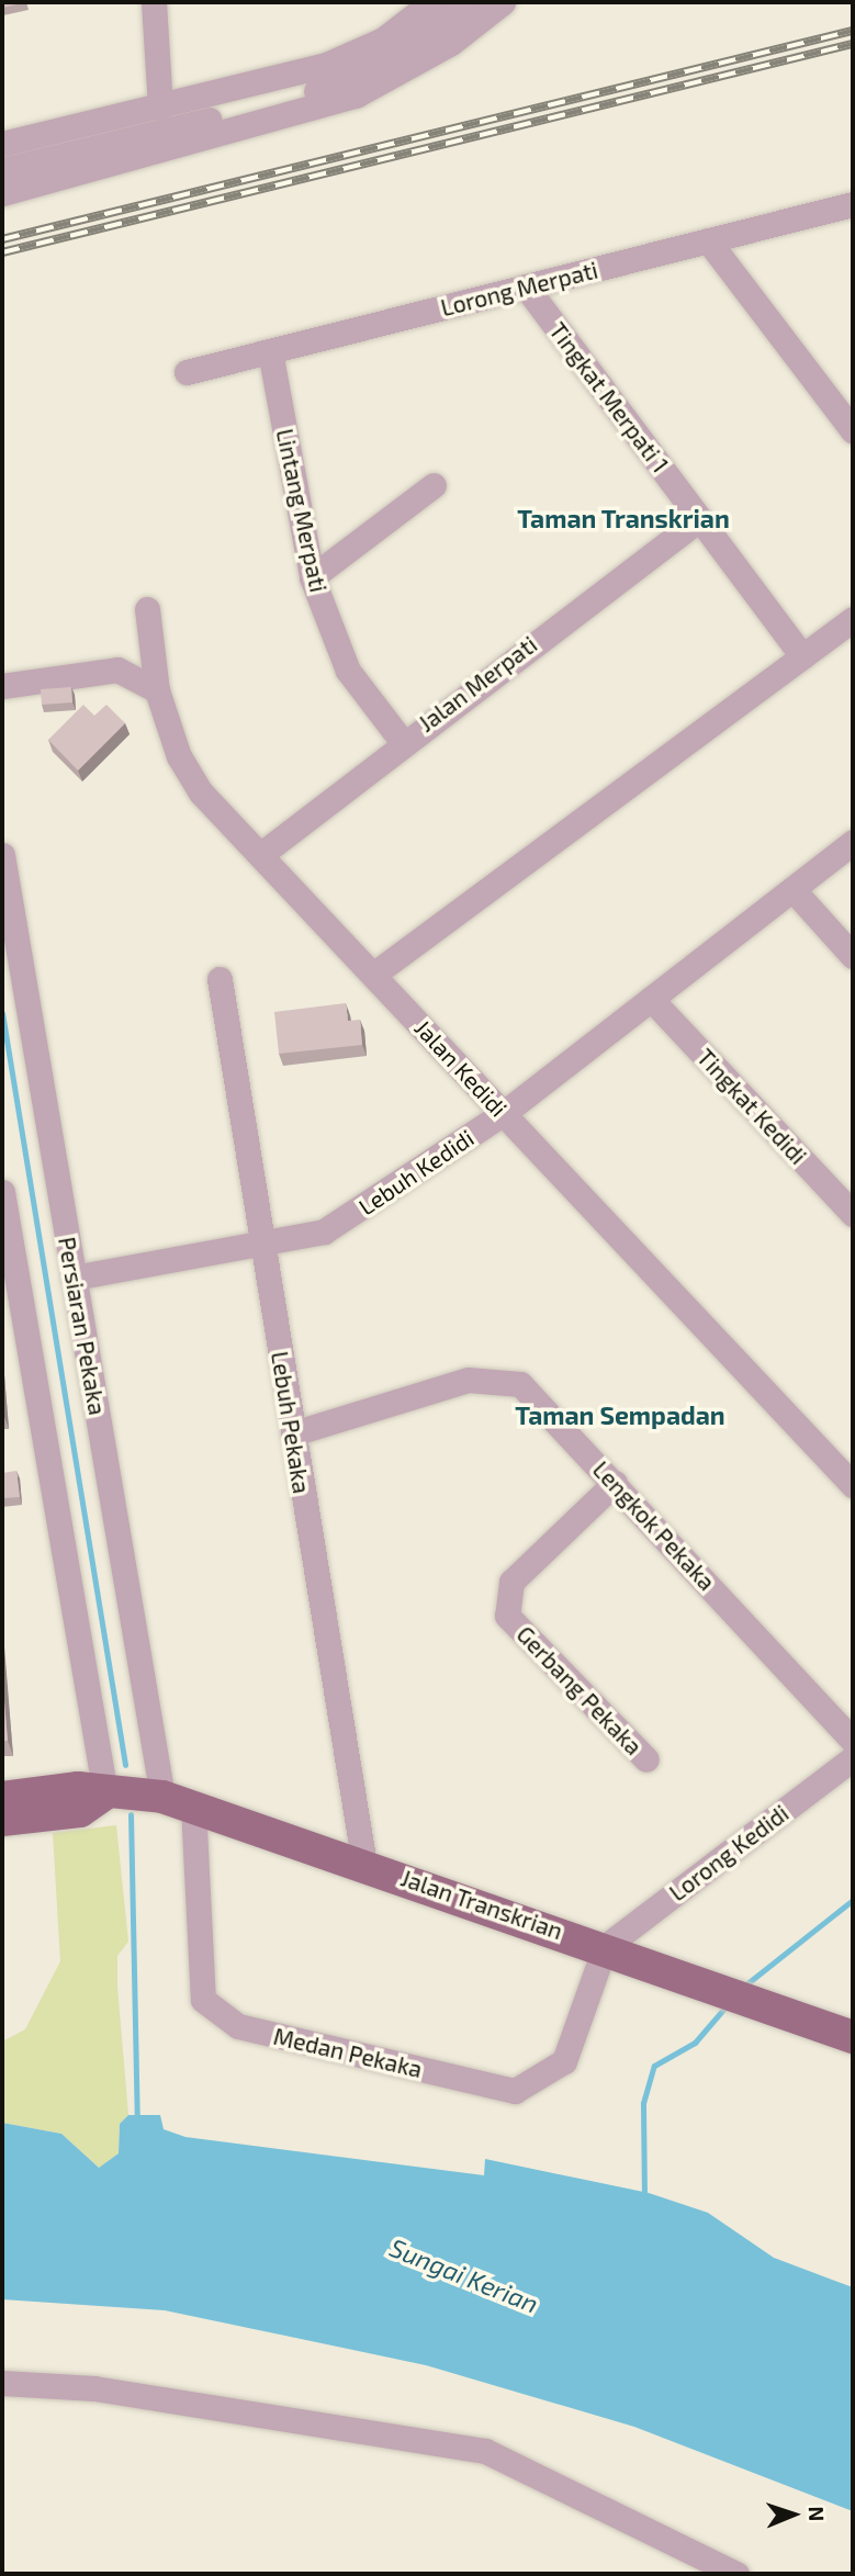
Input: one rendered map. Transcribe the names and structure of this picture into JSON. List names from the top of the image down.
{
  "streets": {
    "main road": ["Jalan Transkrian"],
    "street": [
      "Lorong Merpati",
      "Tingkat Merpati 1",
      "Lintang Merpati",
      "Jalan Merpati",
      "Jalan Kedidi",
      "Tingkat Kedidi",
      "Lebuh Kedidi",
      "Persiaran Pekaka",
      "Lebuh Pekaka",
      "Lengkok Pekaka",
      "Gerbang Pekaka",
      "Lorong Kedidi",
      "Medan Pekaka"
    ]
  },
  "crossings": [
    ["Lorong Merpati", "Tingkat Merpati 1"],
    ["Lorong Merpati", "Lintang Merpati"],
    ["Tingkat Merpati 1", "Jalan Merpati"],
    ["Lintang Merpati", "Jalan Merpati"],
    ["Jalan Merpati", "Jalan Kedidi"],
    ["Jalan Kedidi", "Lebuh Kedidi"],
    ["Tingkat Kedidi", "Lebuh Kedidi"],
    ["Lebuh Kedidi", "Persiaran Pekaka"],
    ["Lebuh Kedidi", "Lebuh Pekaka"],
    ["Persiaran Pekaka", "Jalan Transkrian"],
    ["Persiaran Pekaka", "Medan Pekaka"],
    ["Lebuh Pekaka", "Lengkok Pekaka"],
    ["Lebuh Pekaka", "Jalan Transkrian"],
    ["Lengkok Pekaka", "Gerbang Pekaka"],
    ["Lorong Kedidi", "Jalan Transkrian"],
    ["Lorong Kedidi", "Medan Pekaka"],
    ["Jalan Transkrian", "Medan Pekaka"]
  ],
  "districts": ["Taman Transkrian", "Taman Sempadan"],
  "water": ["Sungai Kerian"],
  "north": "right"
}
